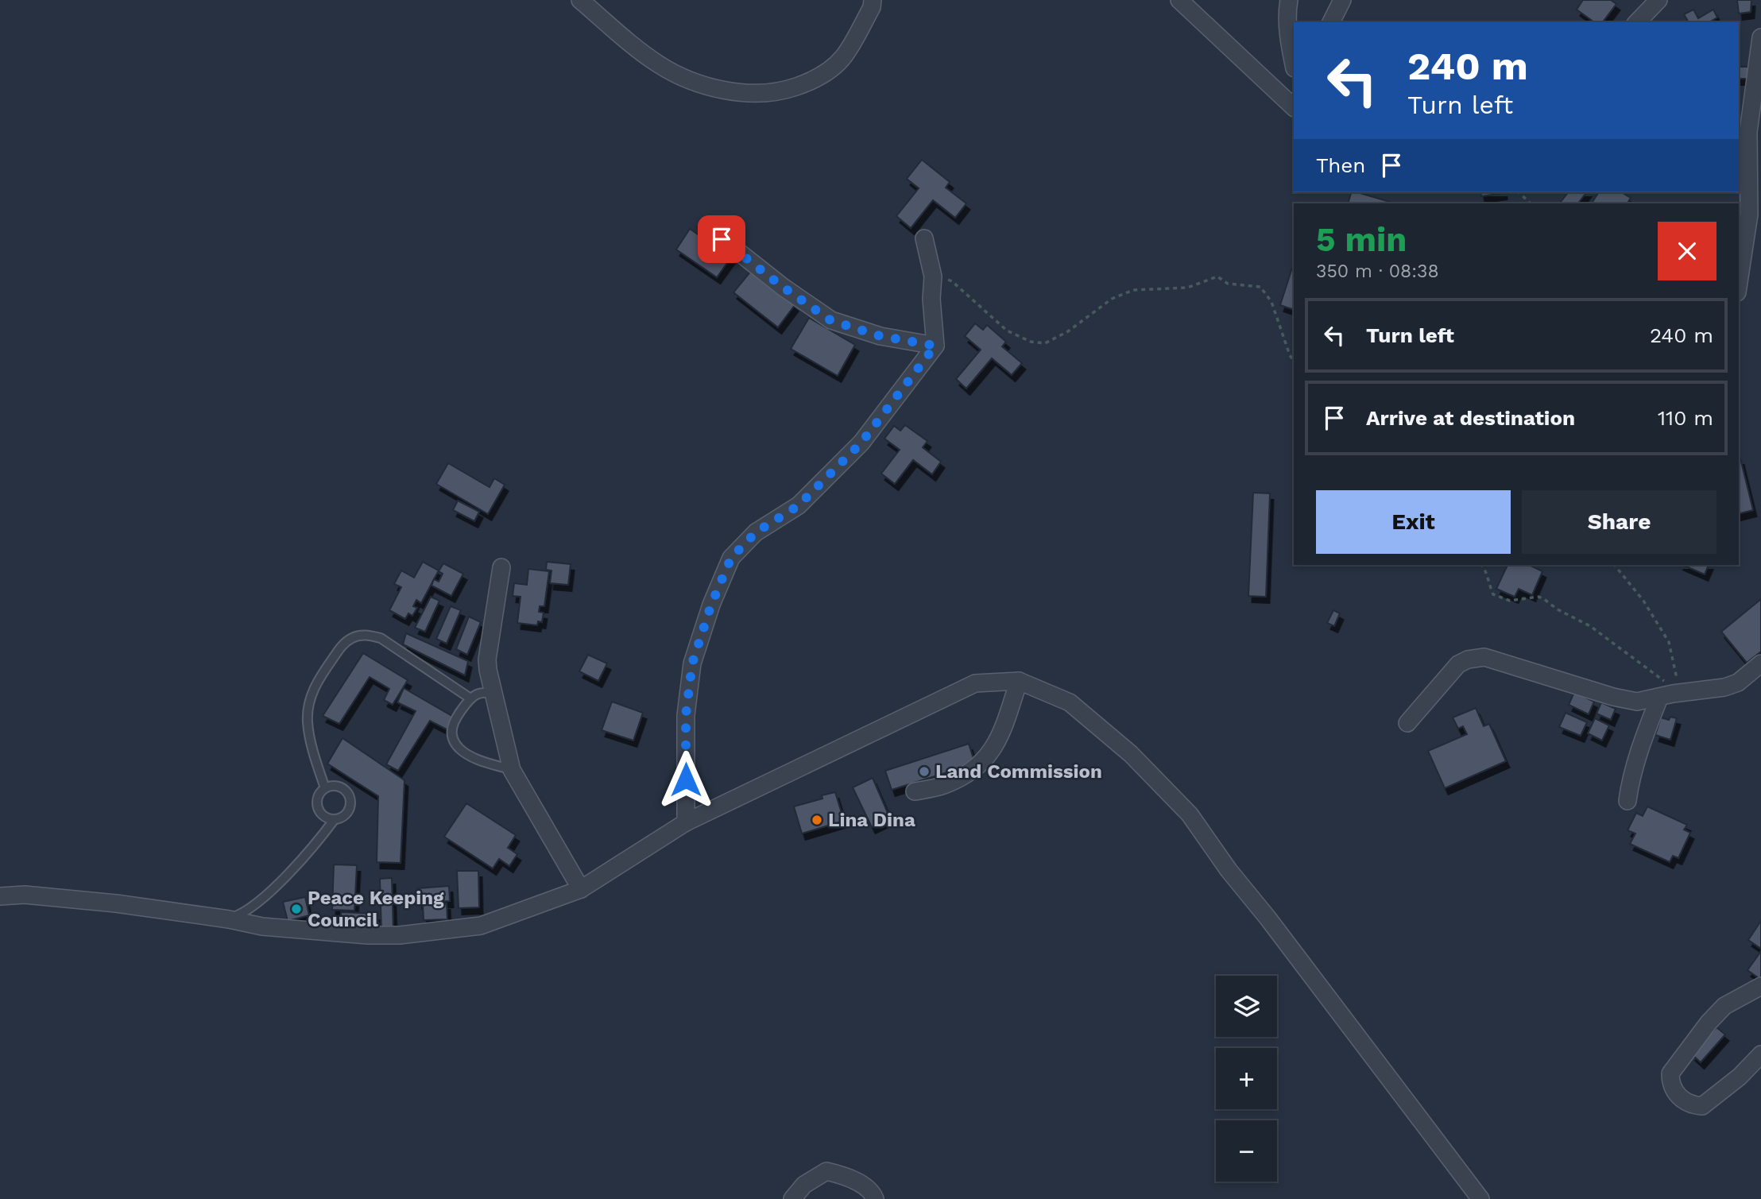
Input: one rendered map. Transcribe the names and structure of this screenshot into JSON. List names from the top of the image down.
{
  "places": ["Land Commission", "Lina Dina", "Peace Keeping Council"],
  "page": {
    "turn": ["240 m", "Turn left"],
    "then": "Then",
    "heading": ["5 min", "350 m · 08:38"],
    "list": [
      {
        "name": "Turn left",
        "value": "240 m"
      },
      {
        "name": "Arrive at destination",
        "value": "110 m"
      }
    ],
    "buttons": ["Exit", "Share"],
    "map_buttons": ["+", "−"]
  }
}
